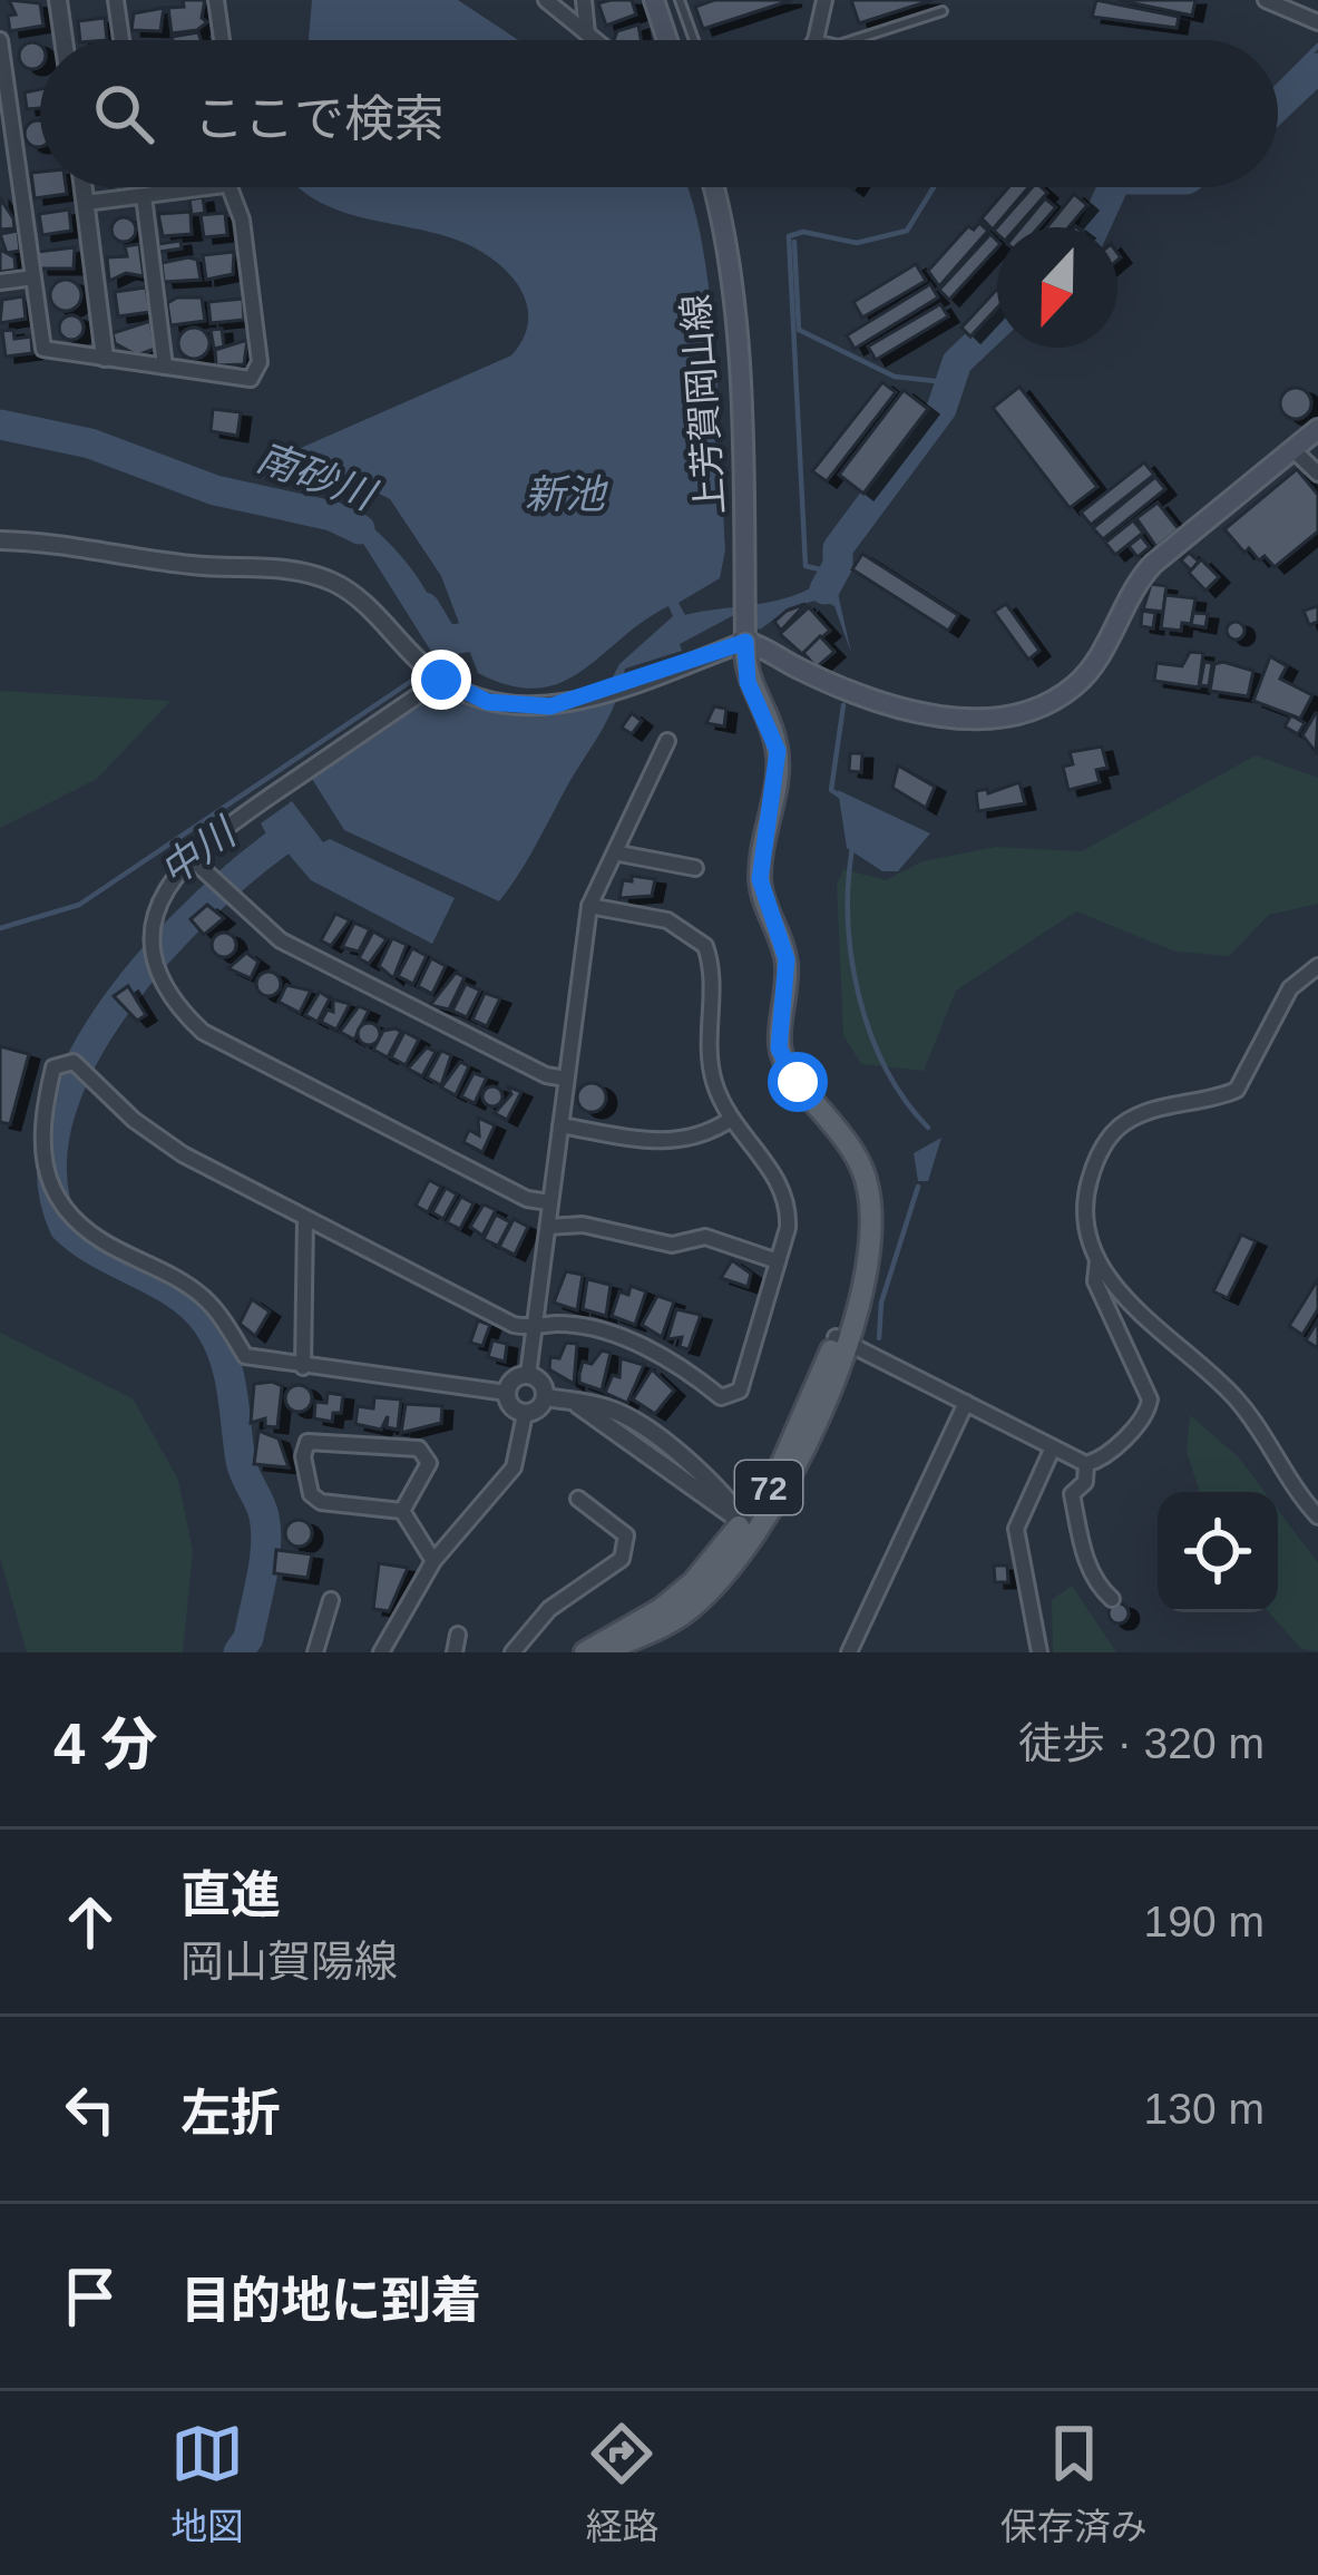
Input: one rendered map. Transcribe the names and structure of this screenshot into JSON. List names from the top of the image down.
{
  "streets": {
    "main road": ["上芳賀岡山線", "72"]
  },
  "crossings": [
    ["上芳賀岡山線", "72"]
  ],
  "water": ["南砂川", "新池", "中川"],
  "north": "bottom",
  "page": {
    "search": "ここで検索",
    "heading": ["4 分", "徒歩 · 320 m"],
    "list": [
      ["直進", "岡山賀陽線", "190 m"],
      ["左折", "130 m"],
      "目的地に到着"
    ],
    "nav": ["地図", "経路", "保存済み"]
  }
}
